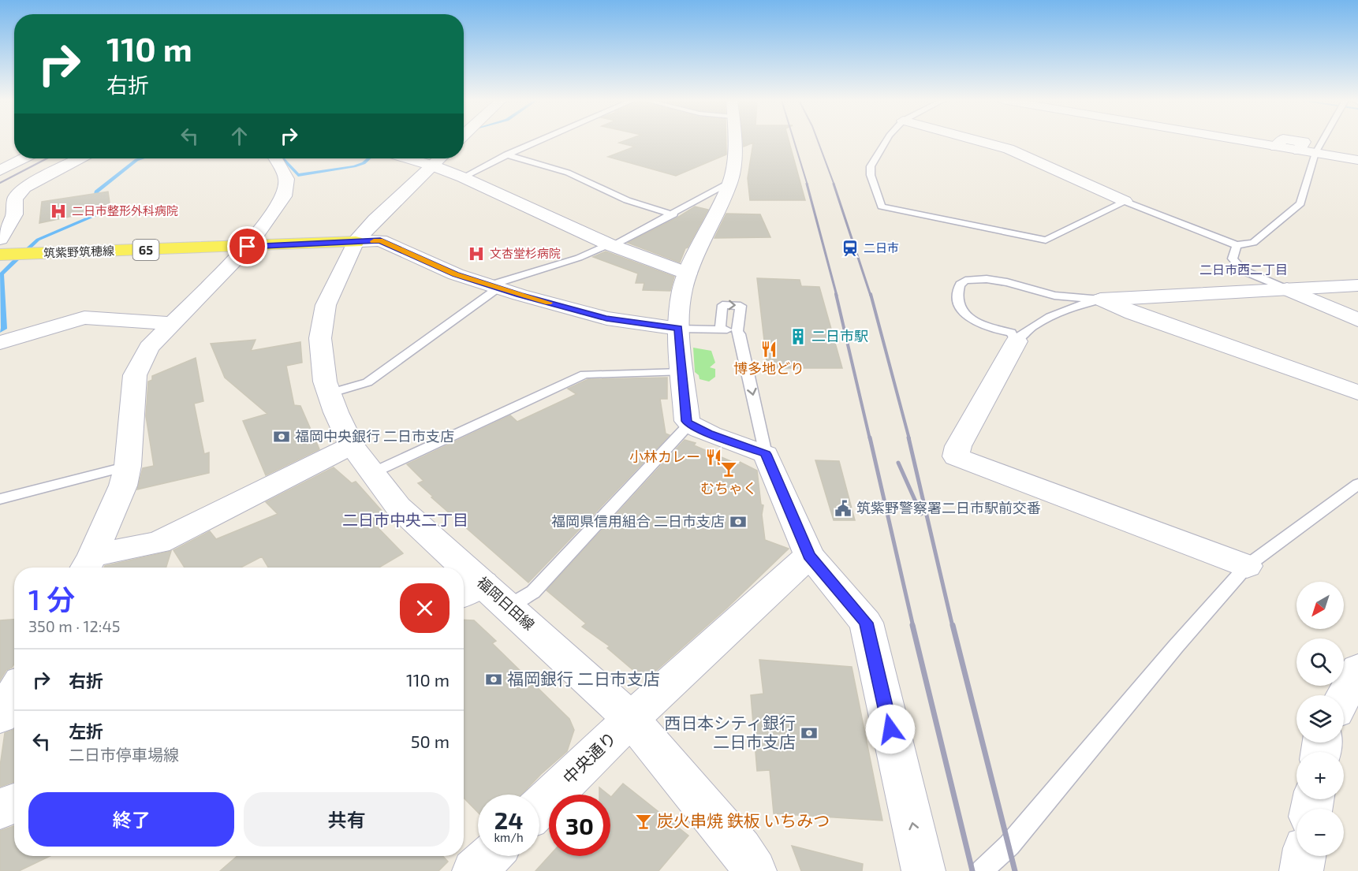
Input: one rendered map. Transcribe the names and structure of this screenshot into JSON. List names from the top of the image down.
{
  "streets": {
    "main road": ["65", "筑紫野筑穂線"],
    "street": ["福岡日田線", "中央通り"]
  },
  "crossings": [
    ["筑紫野筑穂線", "福岡日田線"],
    ["福岡日田線", "中央通り"]
  ],
  "districts": ["二日市西二丁目", "二日市中央二丁目"],
  "places": {
    "hospital": ["二日市整形外科病院", "文杏堂杉病院"],
    "station": ["二日市"],
    "building": ["二日市駅"],
    "restaurant": ["博多地どり", "小林カレー"],
    "bank": [
      "福岡中央銀行 二日市支店",
      "福岡県信用組合 二日市支店",
      "福岡銀行 二日市支店",
      "西日本シティ銀行 二日市支店"
    ],
    "bar": ["むちゃく", "炭火串焼 鉄板 いちみつ"],
    "public building": ["筑紫野警察署二日市駅前交番"]
  },
  "north": "bottom left",
  "page": {
    "turn": ["110 m", "右折"],
    "heading": ["1 分", "350 m · 12:45"],
    "map_buttons": ["+", "−"],
    "list": [
      {
        "name": "右折",
        "value": "110 m"
      },
      {
        "name": "左折",
        "note": "二日市停車場線",
        "value": "50 m"
      }
    ],
    "buttons": ["終了", "共有"],
    "speed": "24 km/h",
    "limit": "30"
  }
}
